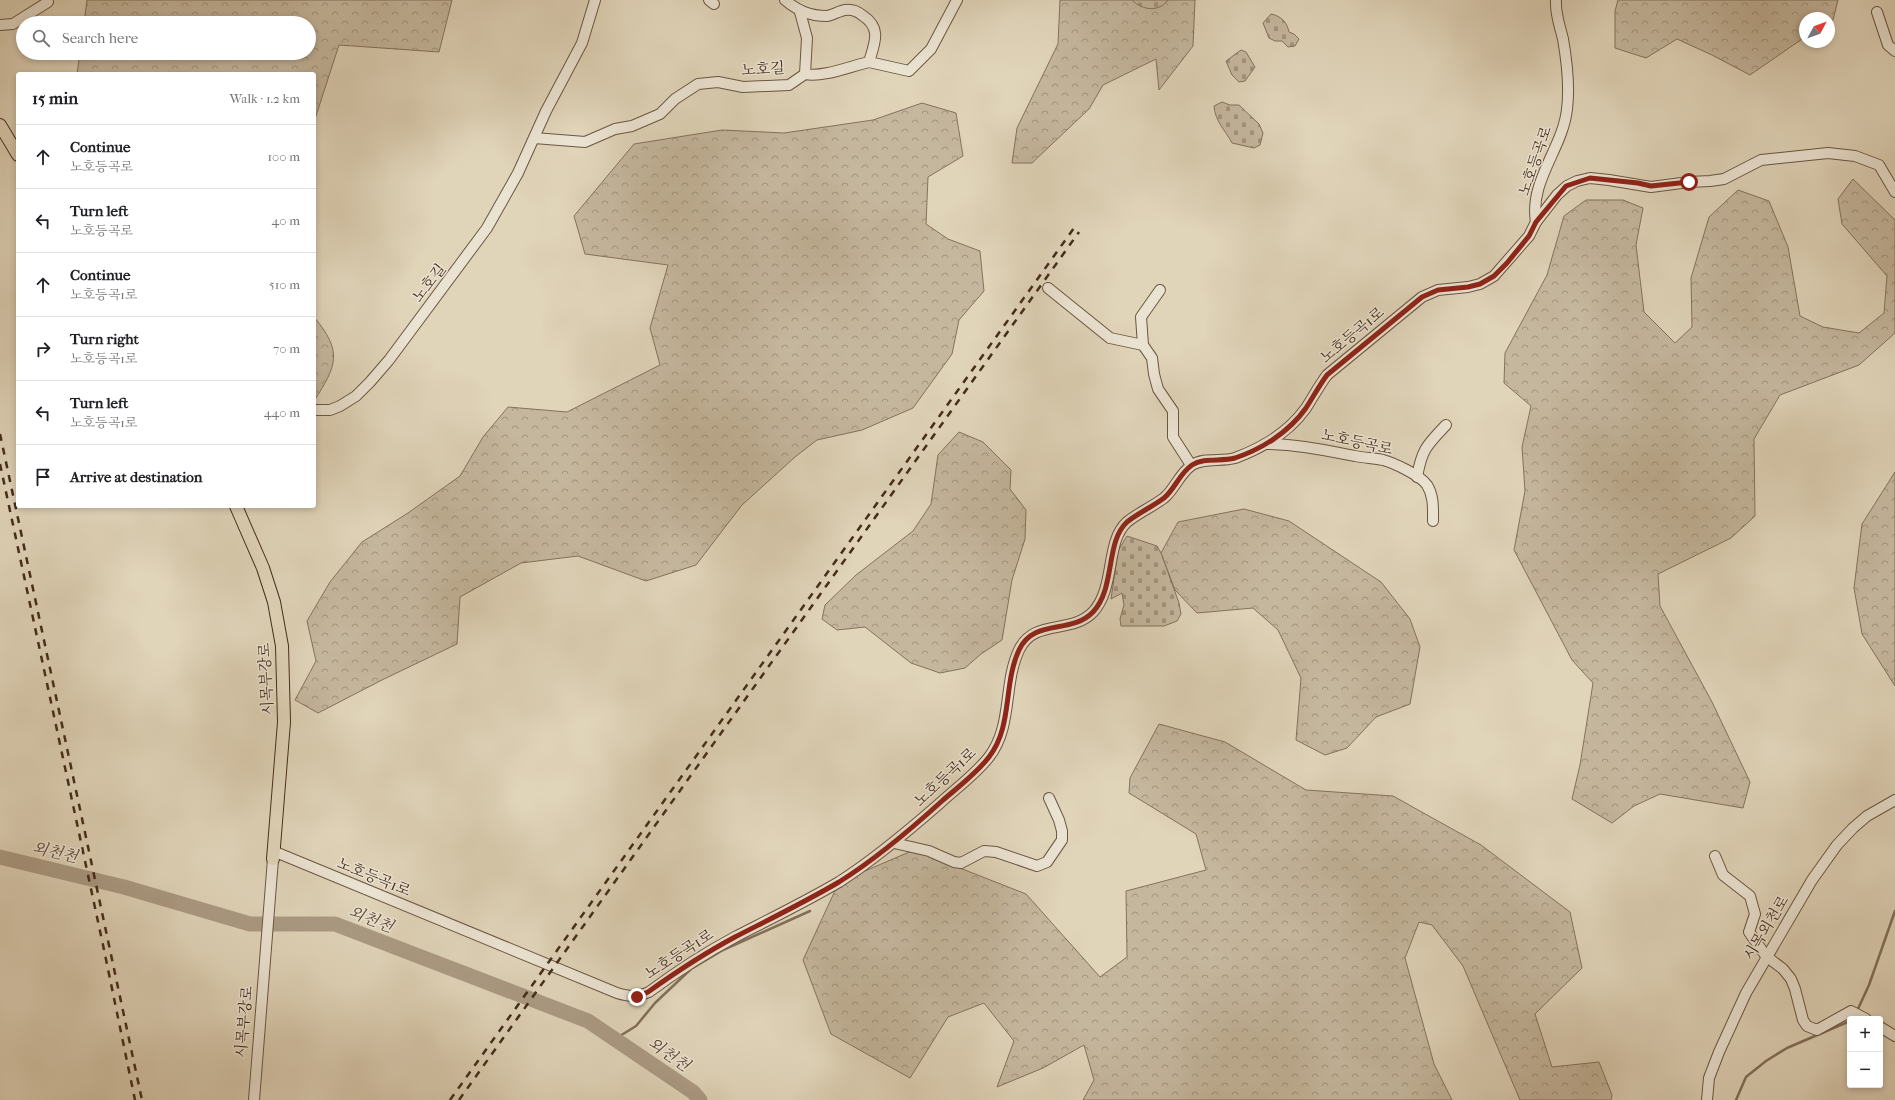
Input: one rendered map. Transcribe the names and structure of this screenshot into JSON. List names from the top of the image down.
{
  "streets": {
    "main road": ["시목부강로"],
    "street": [
      "노호길",
      "노호등곡로",
      "노호등곡1로",
      "시목외천로"
    ]
  },
  "crossings": [
    ["노호등곡로", "노호등곡1로"],
    ["노호등곡1로", "시목부강로"]
  ],
  "water": ["외천천"],
  "north": "top right",
  "page": {
    "search": "Search here",
    "heading": ["15 min", "Walk · 1.2 km"],
    "list": [
      ["Continue", "노호등곡로", "100 m"],
      ["Turn left", "노호등곡로", "40 m"],
      ["Continue", "노호등곡1로", "510 m"],
      ["Turn right", "노호등곡1로", "70 m"],
      ["Turn left", "노호등곡1로", "440 m"],
      "Arrive at destination"
    ],
    "map_buttons": ["+", "−"]
  }
}
